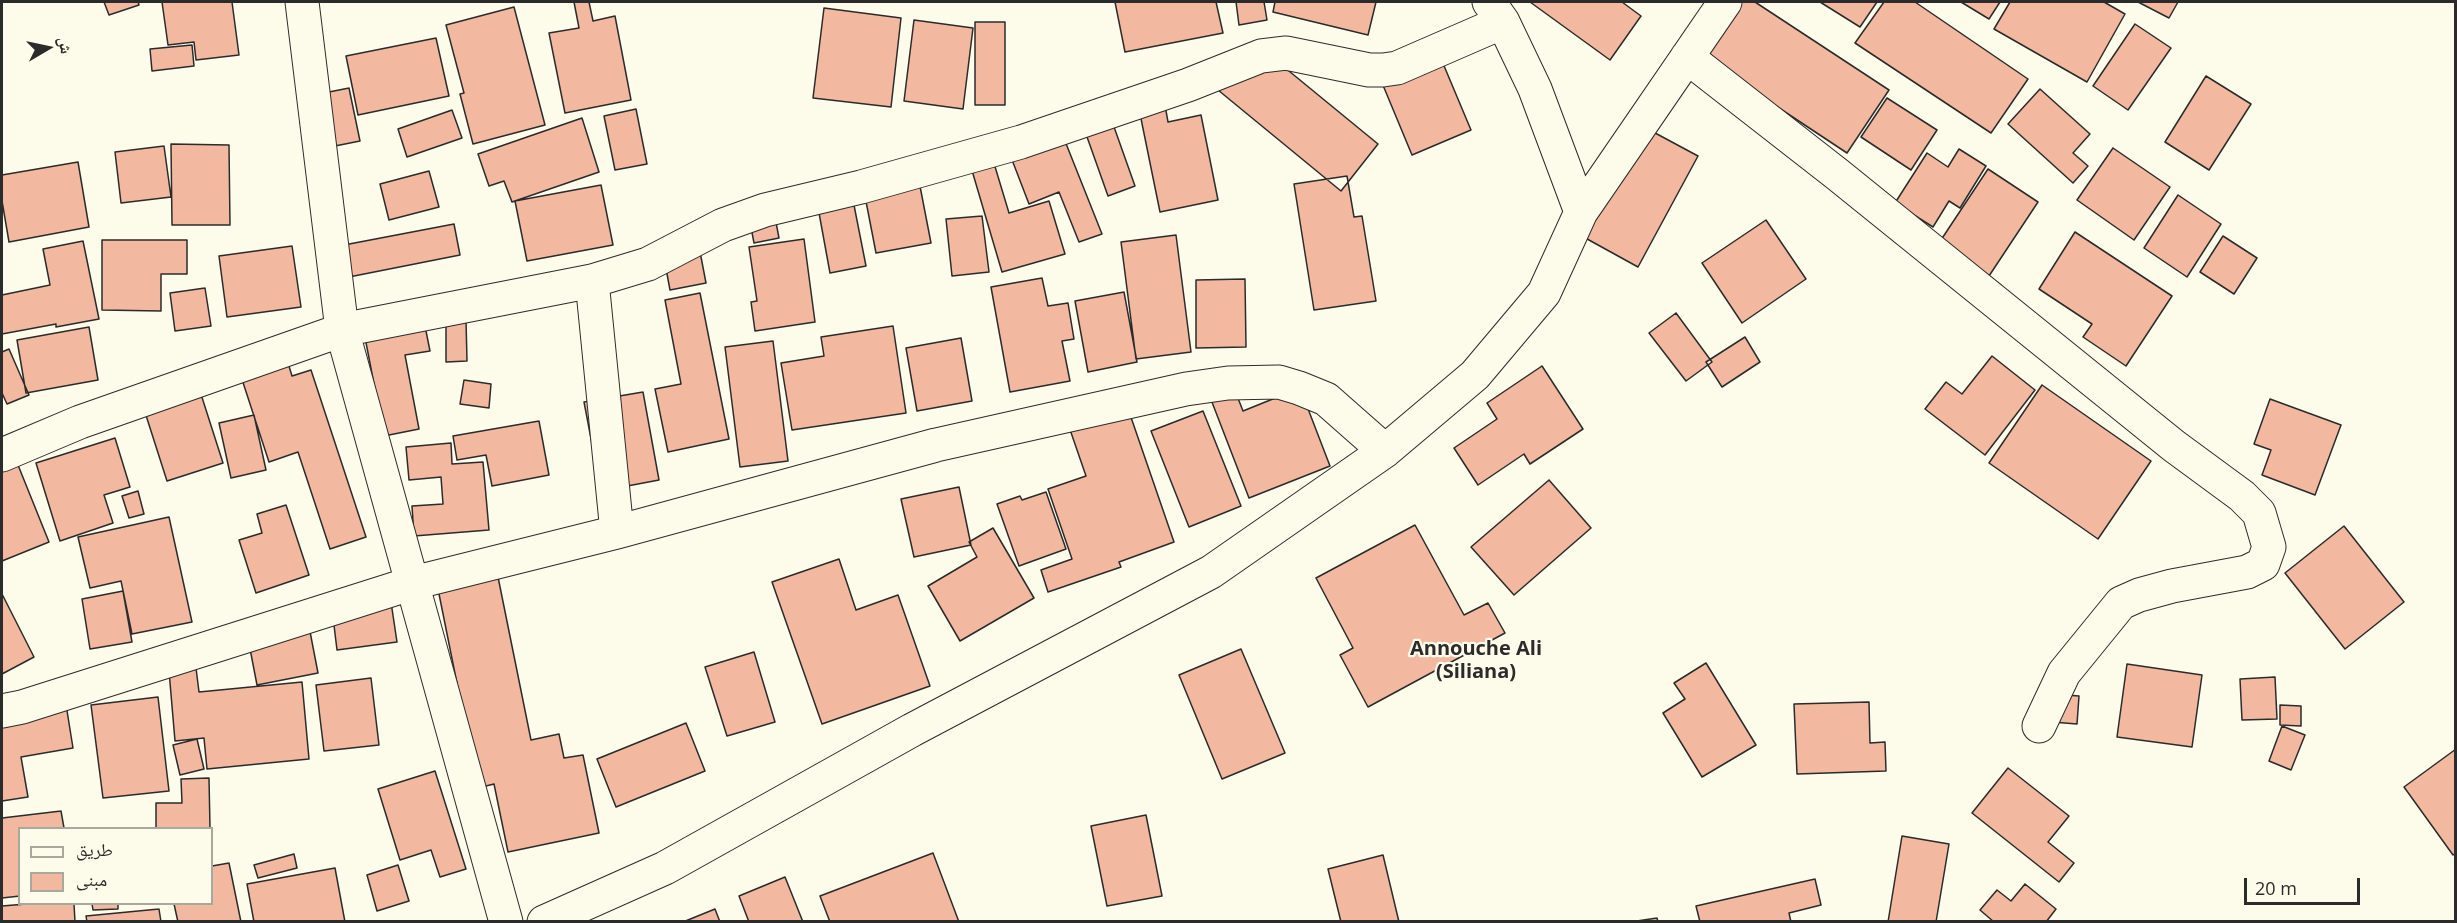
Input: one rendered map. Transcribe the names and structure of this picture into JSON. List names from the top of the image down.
{
  "districts": ["Annouche Ali (Siliana)"],
  "legend": ["طريق", "مبنى"],
  "scale_bar": "20 m",
  "north": "right"
}
